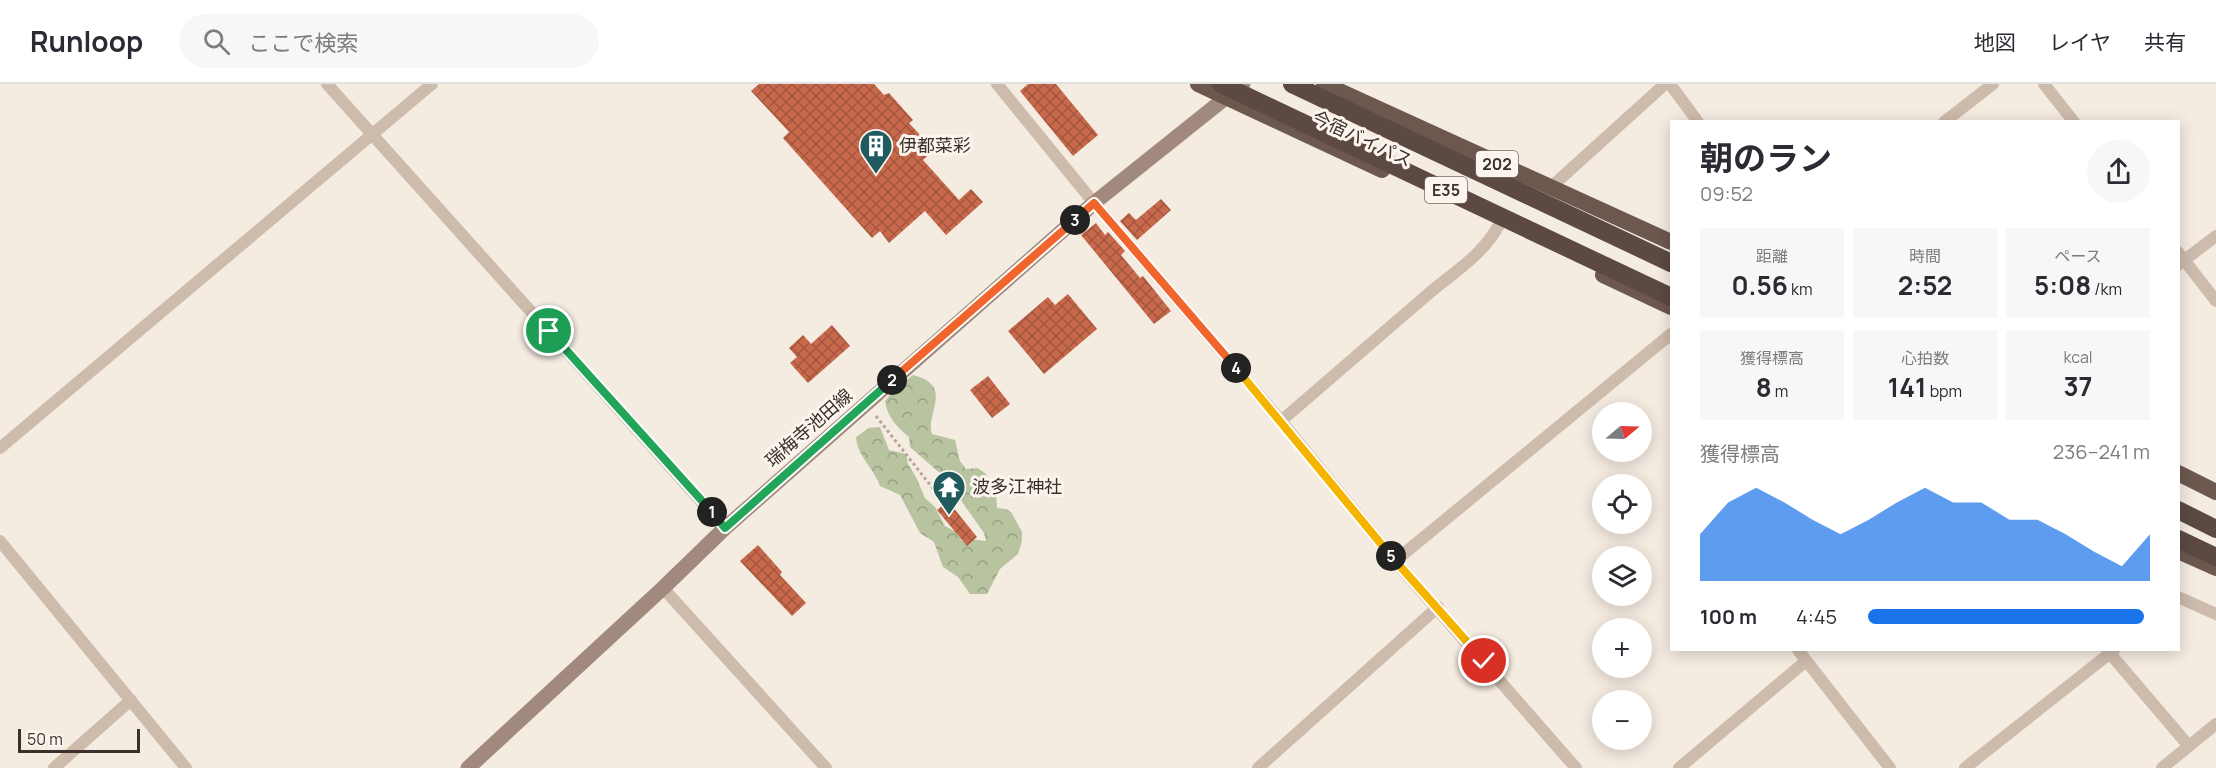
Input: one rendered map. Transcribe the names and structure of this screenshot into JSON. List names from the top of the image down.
{
  "streets": {
    "highway": ["今宿バイパス", "202", "E35"],
    "main road": ["瑞梅寺池田線"]
  },
  "crossings": [
    ["今宿バイパス", "E35"],
    ["今宿バイパス", "瑞梅寺池田線"],
    ["E35", "瑞梅寺池田線"]
  ],
  "places": {
    "building": ["伊都菜彩"],
    "temple": ["波多江神社"]
  },
  "scale_bar": "50 m",
  "north": "right",
  "page": {
    "header": "Runloop",
    "search": "ここで検索",
    "nav": ["地図", "レイヤ", "共有"],
    "heading": ["朝のラン", "09:52"],
    "pins": [
      "3",
      "4",
      "2",
      "1",
      "5"
    ],
    "stats": [
      ["距離", "0.56 km"],
      ["時間", "2:52"],
      ["ペース", "5:08 /km"],
      ["獲得標高", "8 m"],
      ["心拍数", "141 bpm"],
      ["kcal", "37"]
    ],
    "map_buttons": ["+", "−"],
    "chart": ["獲得標高", "236–241 m"],
    "list": [
      {
        "name": "100 m",
        "note": "4:45"
      }
    ],
    "scale": "50 m"
  }
}
